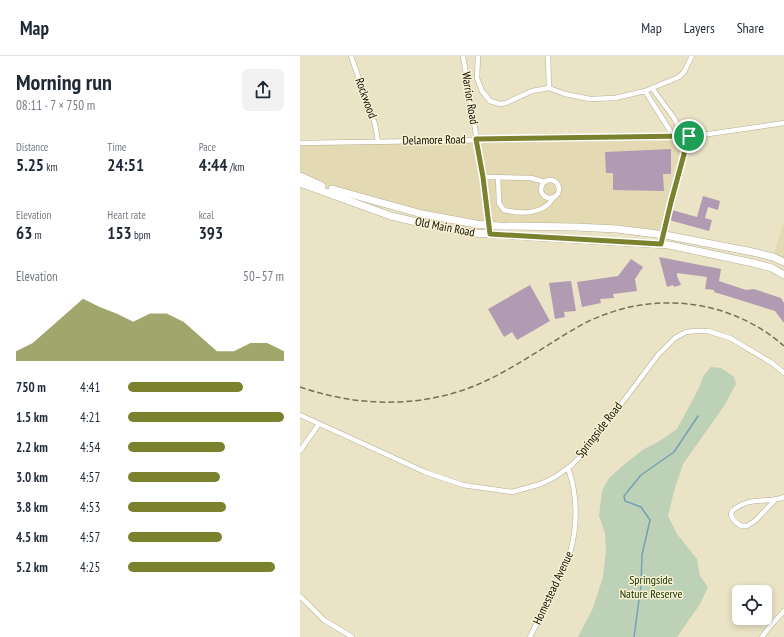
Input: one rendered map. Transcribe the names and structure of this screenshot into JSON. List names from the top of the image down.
{
  "streets": {
    "main road": ["Old Main Road"],
    "street": [
      "Rockwood",
      "Warrior Road",
      "Delamore Road",
      "Springside Road",
      "Homestead Avenue"
    ]
  },
  "crossings": [
    ["Rockwood", "Delamore Road"],
    ["Warrior Road", "Delamore Road"],
    ["Warrior Road", "Old Main Road"],
    ["Springside Road", "Homestead Avenue"]
  ],
  "parks": ["Springside Nature Reserve"],
  "page": {
    "header": "Map",
    "nav": ["Map", "Layers", "Share"],
    "heading": ["Morning run", "08:11 · 7 × 750 m"],
    "stats": [
      ["Distance", "5.25 km"],
      ["Time", "24:51"],
      ["Pace", "4:44 /km"],
      ["Elevation", "63 m"],
      ["Heart rate", "153 bpm"],
      ["kcal", "393"]
    ],
    "chart": ["Elevation", "50–57 m"],
    "list": [
      {
        "name": "750 m",
        "note": "4:41"
      },
      {
        "name": "1.5 km",
        "note": "4:21"
      },
      {
        "name": "2.2 km",
        "note": "4:54"
      },
      {
        "name": "3.0 km",
        "note": "4:57"
      },
      {
        "name": "3.8 km",
        "note": "4:53"
      },
      {
        "name": "4.5 km",
        "note": "4:57"
      },
      {
        "name": "5.2 km",
        "note": "4:25"
      }
    ]
  }
}
